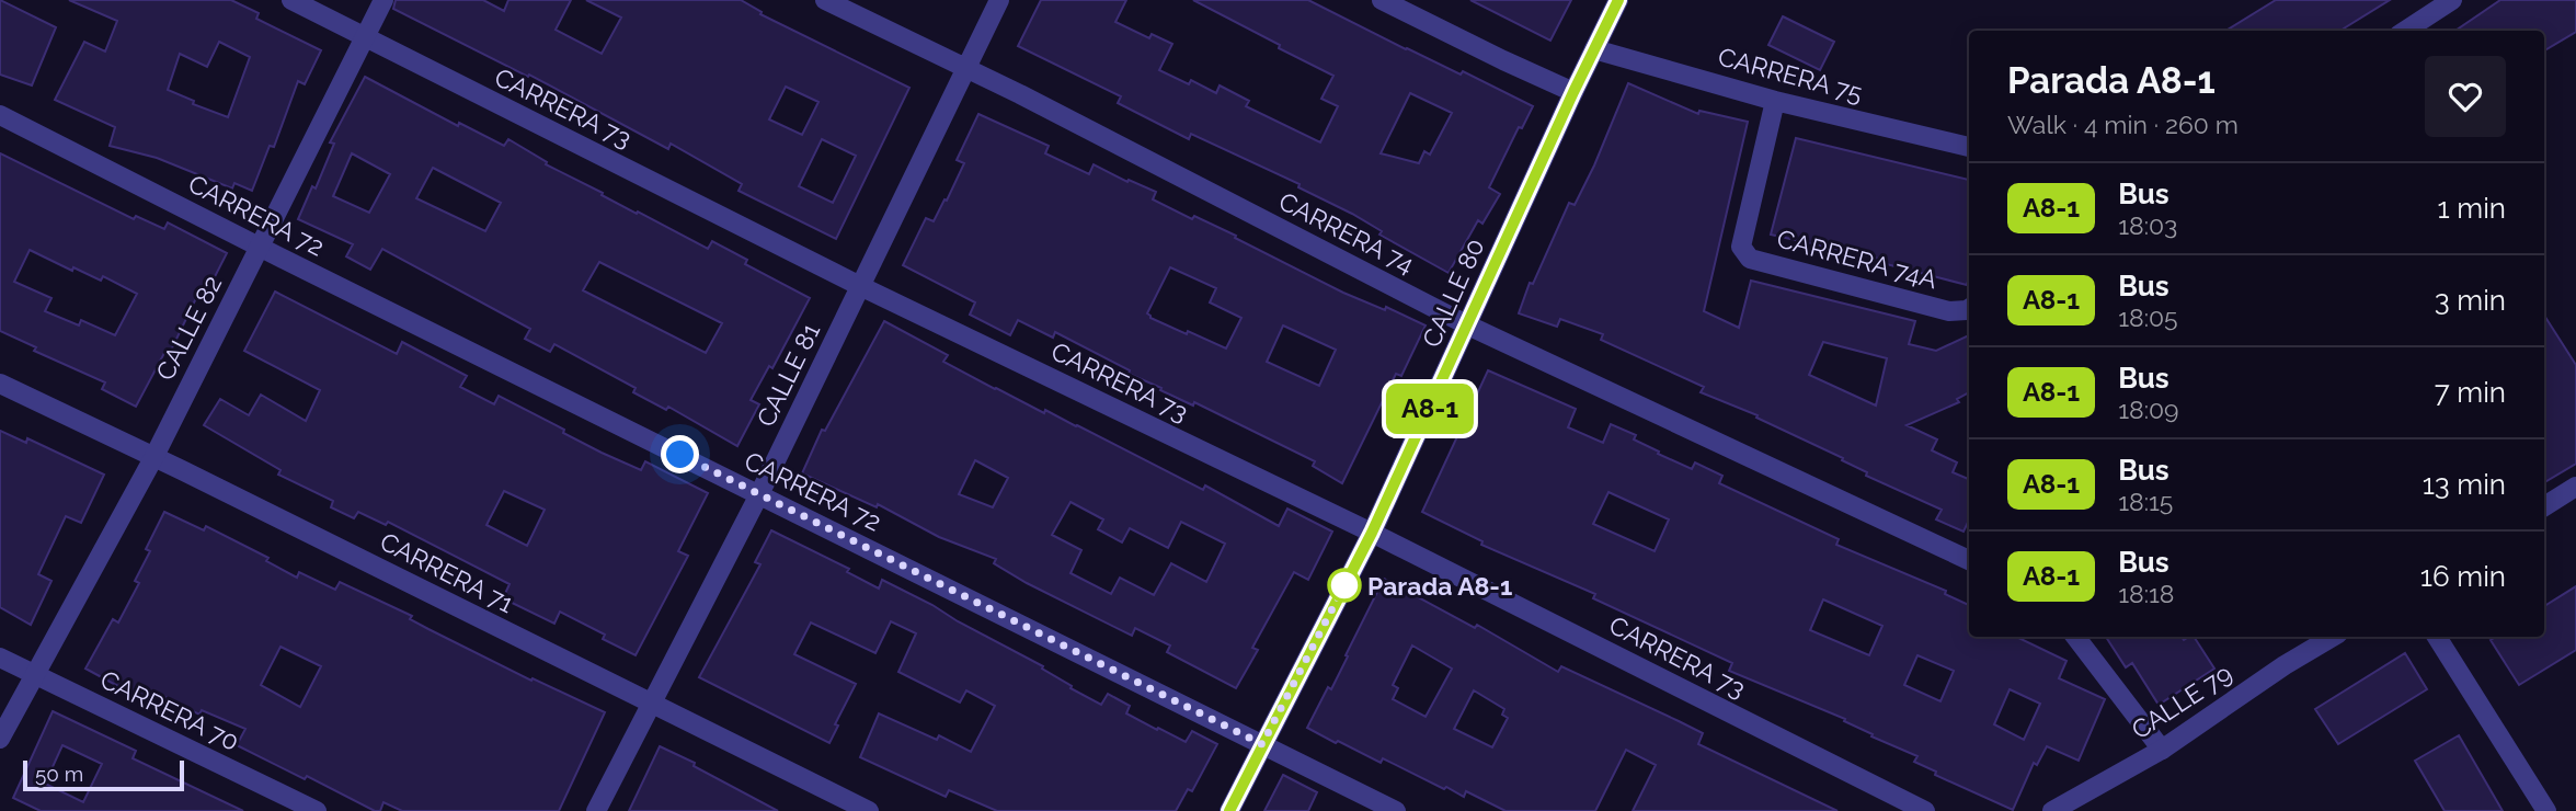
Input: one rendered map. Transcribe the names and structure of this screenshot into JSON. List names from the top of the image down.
{
  "streets": {
    "street": [
      "CARRERA 75",
      "CARRERA 73",
      "CARRERA 72",
      "CARRERA 74",
      "CARRERA 74A",
      "CALLE 80",
      "CALLE 82",
      "CALLE 81",
      "CARRERA 71",
      "CALLE 79",
      "CARRERA 70"
    ]
  },
  "crossings": [
    ["CARRERA 75", "CARRERA 74A"],
    ["CARRERA 75", "CALLE 80"],
    ["CARRERA 73", "CALLE 80"],
    ["CARRERA 73", "CALLE 82"],
    ["CARRERA 73", "CALLE 81"],
    ["CARRERA 72", "CALLE 80"],
    ["CARRERA 72", "CALLE 82"],
    ["CARRERA 72", "CALLE 81"],
    ["CARRERA 74", "CALLE 80"],
    ["CARRERA 74", "CALLE 81"],
    ["CALLE 82", "CARRERA 71"],
    ["CALLE 82", "CARRERA 70"],
    ["CALLE 81", "CARRERA 71"]
  ],
  "places": ["Parada A8-1"],
  "lines": ["bus line A8-1"],
  "scale_bar": "50 m",
  "page": {
    "on_map": "A8-1",
    "heading": ["Parada A8-1", "Walk · 4 min · 260 m"],
    "list": [
      {
        "mark": "A8-1",
        "name": "Bus",
        "note": "18:03",
        "value": "1 min"
      },
      {
        "mark": "A8-1",
        "name": "Bus",
        "note": "18:05",
        "value": "3 min"
      },
      {
        "mark": "A8-1",
        "name": "Bus",
        "note": "18:09",
        "value": "7 min"
      },
      {
        "mark": "A8-1",
        "name": "Bus",
        "note": "18:15",
        "value": "13 min"
      },
      {
        "mark": "A8-1",
        "name": "Bus",
        "note": "18:18",
        "value": "16 min"
      }
    ],
    "scale": "50 m"
  }
}
